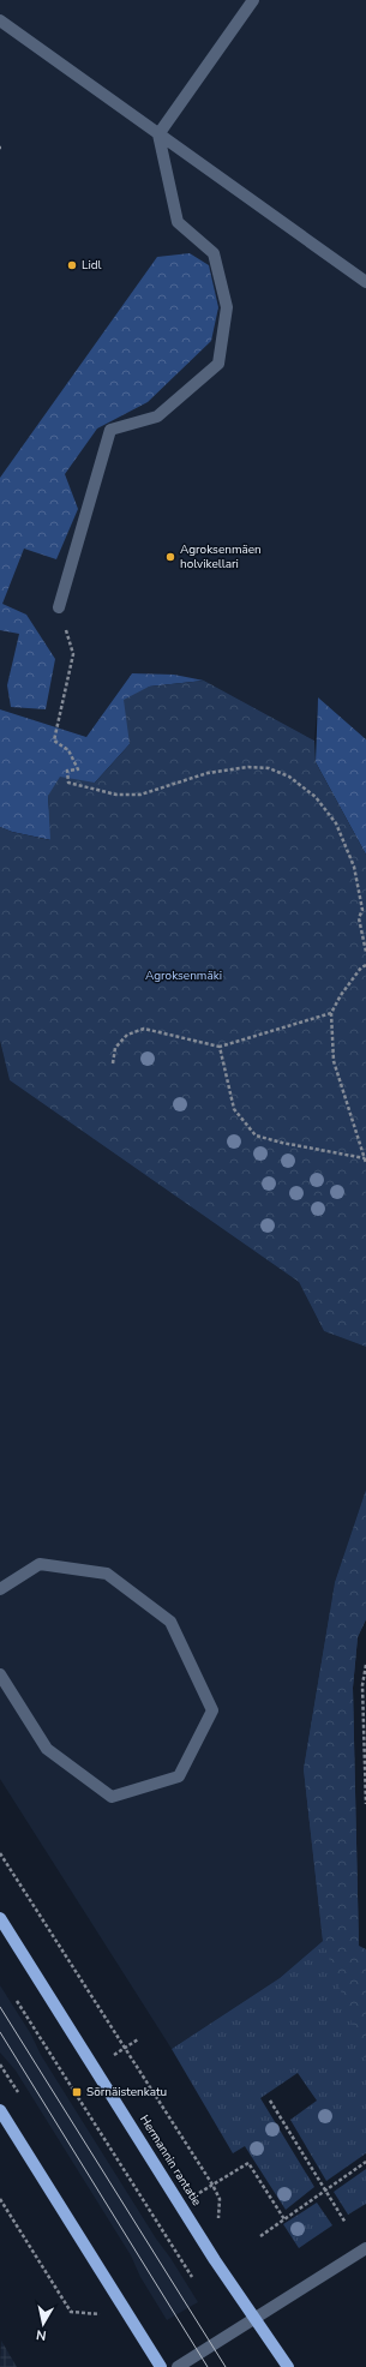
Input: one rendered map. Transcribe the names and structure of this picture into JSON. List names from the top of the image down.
{
  "streets": {
    "main road": ["Hermannin rantatie"]
  },
  "parks": ["Agroksenmäki"],
  "places": {
    "other": ["Lidl", "Agroksenmäen holvikellari"],
    "transit": ["Sörnäistenkatu"]
  },
  "north": "bottom"
}
